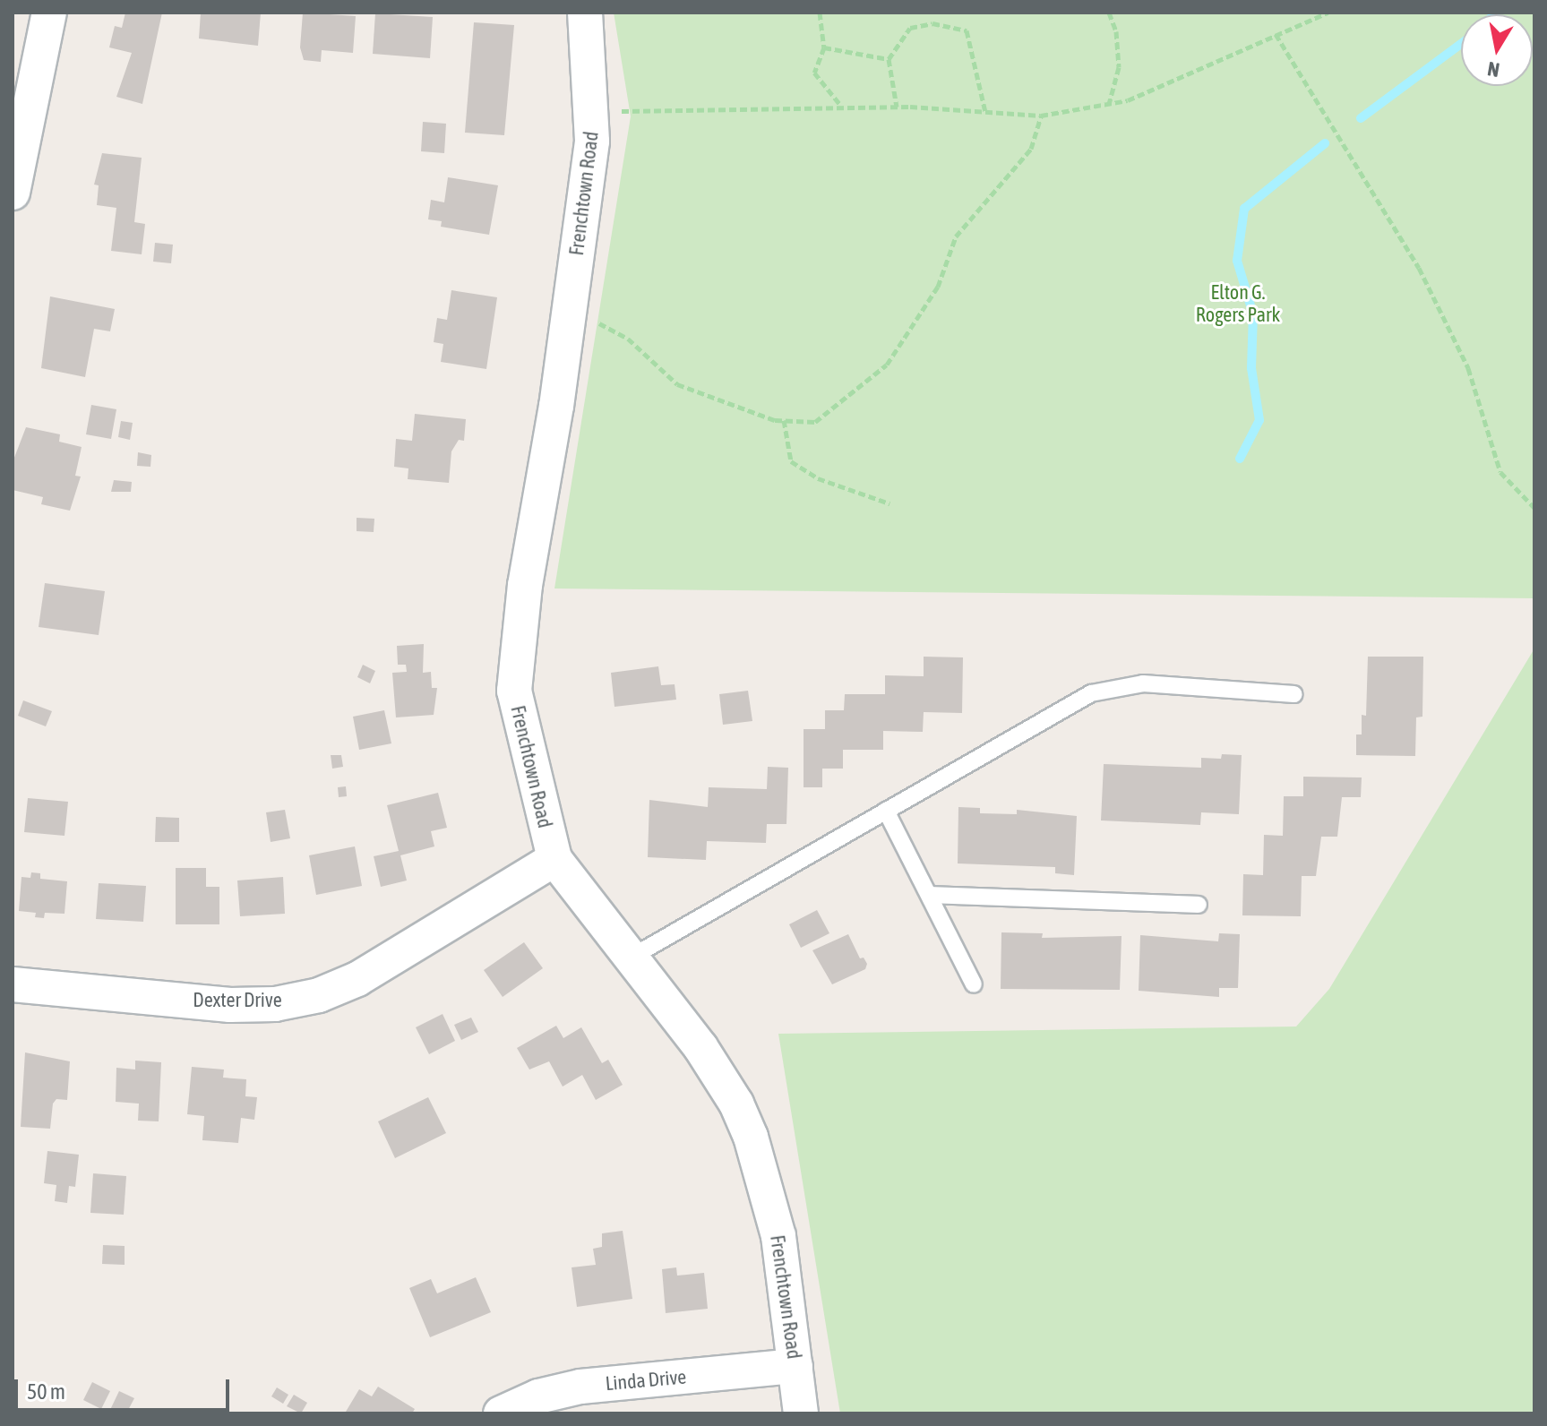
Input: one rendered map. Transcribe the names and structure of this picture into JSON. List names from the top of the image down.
{
  "streets": {
    "street": ["Frenchtown Road", "Dexter Drive", "Linda Drive"]
  },
  "crossings": [
    ["Frenchtown Road", "Dexter Drive"],
    ["Frenchtown Road", "Linda Drive"]
  ],
  "parks": ["Elton G. Rogers Park"],
  "scale_bar": "50 m",
  "north": "bottom"
}
